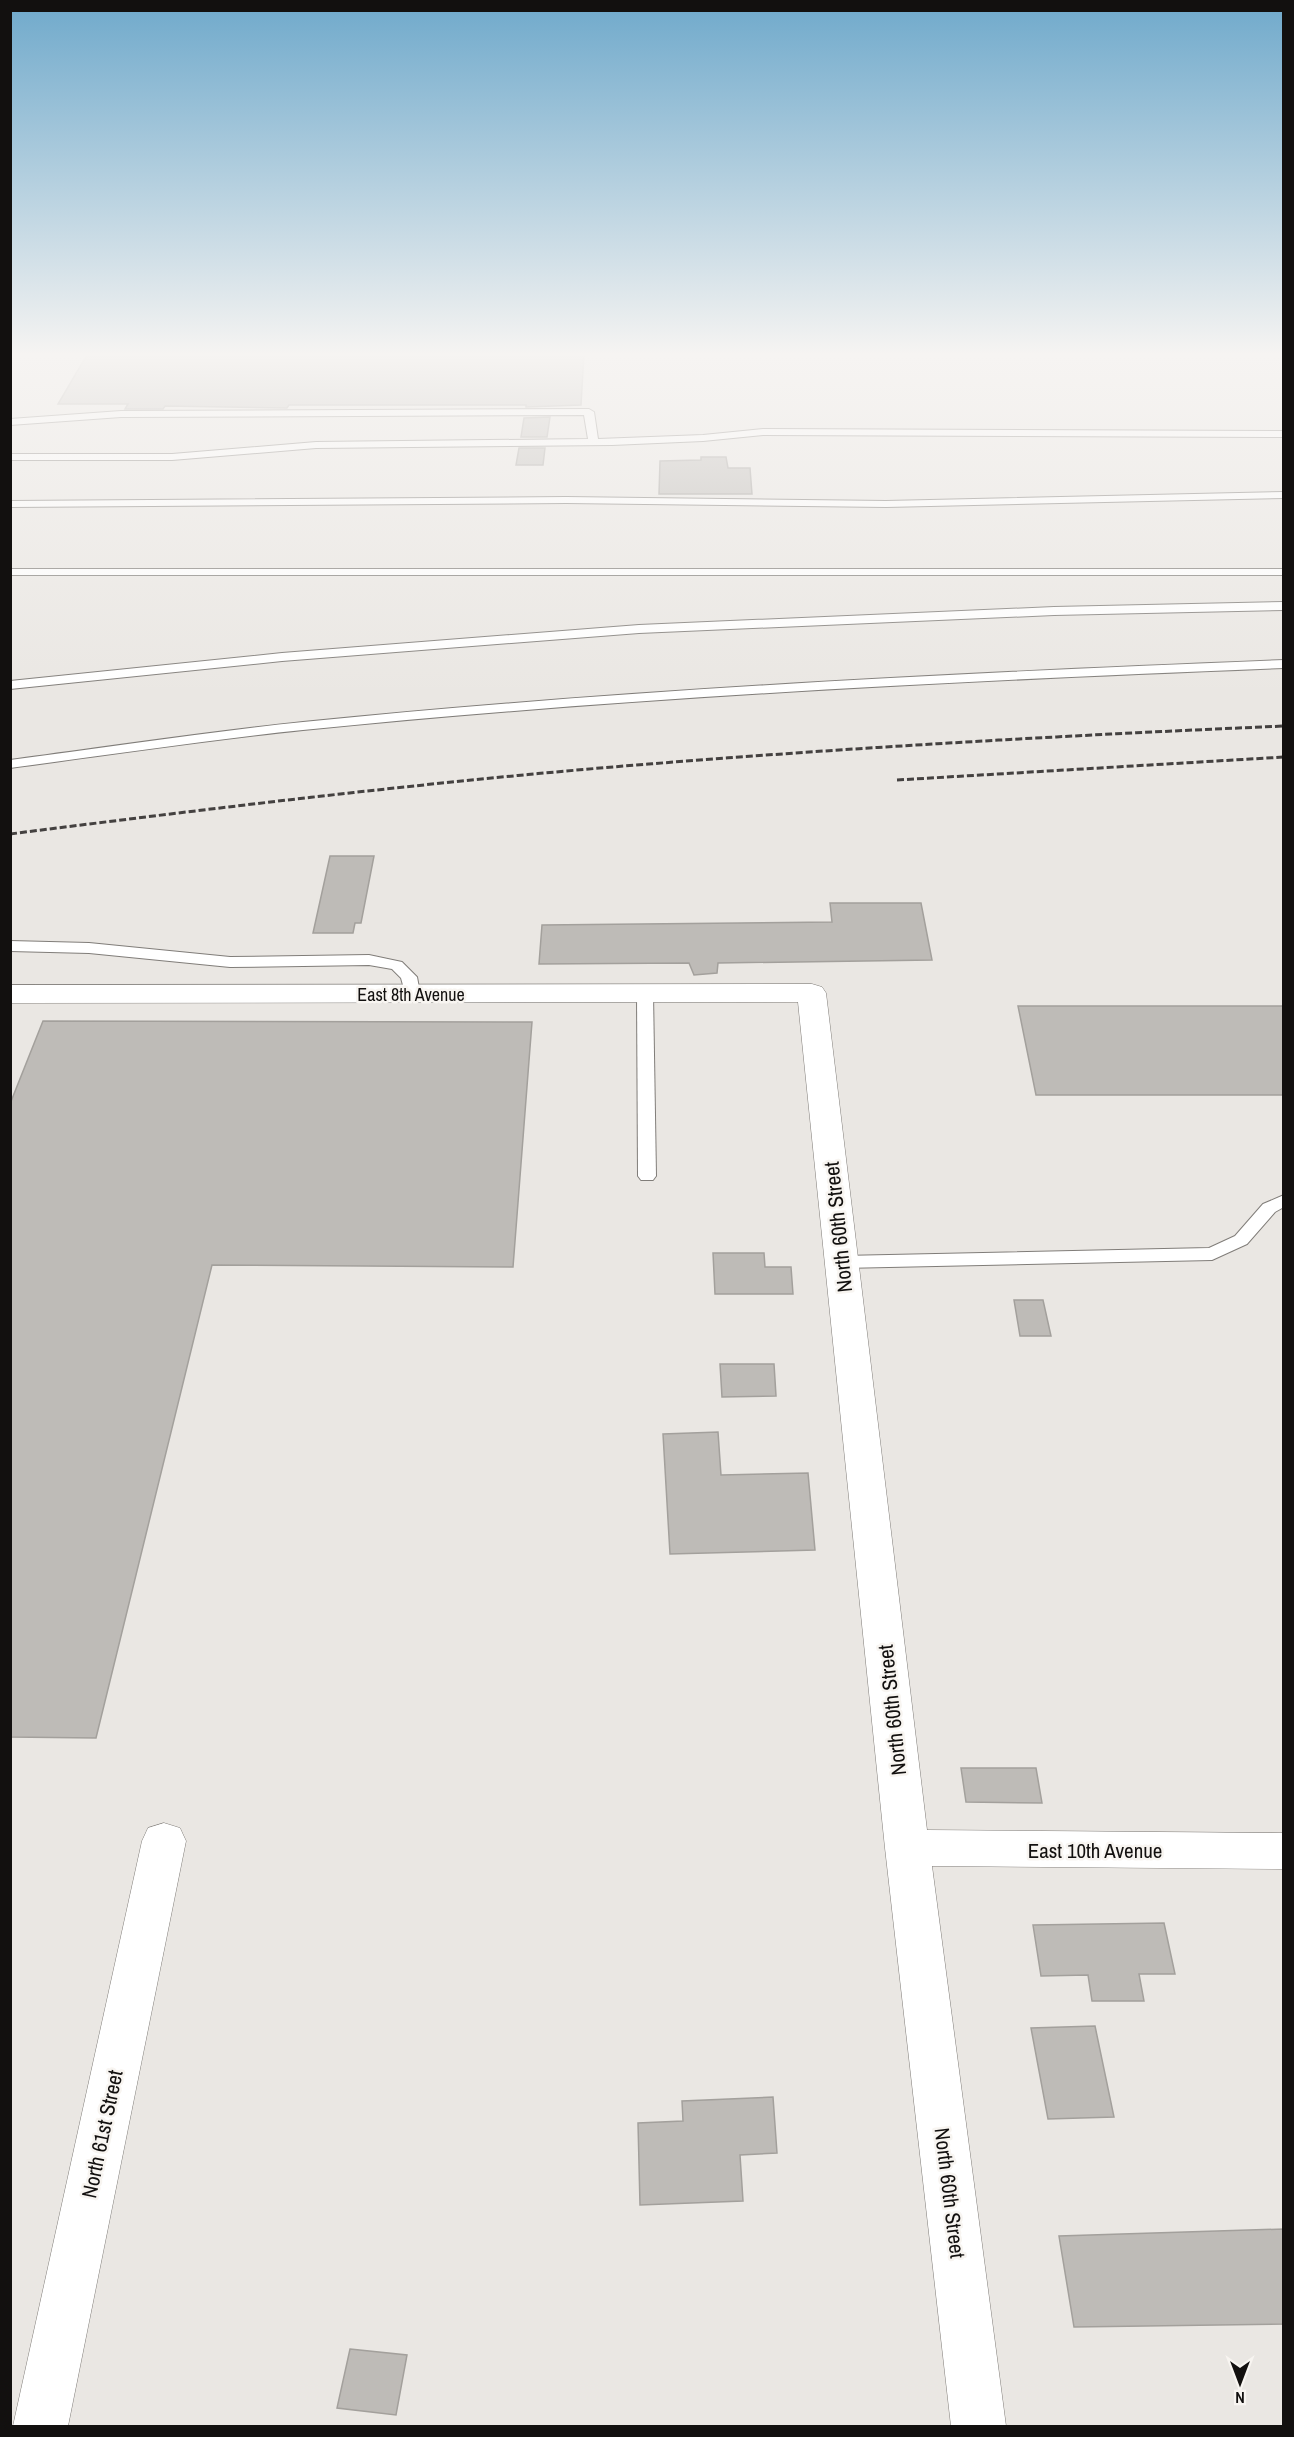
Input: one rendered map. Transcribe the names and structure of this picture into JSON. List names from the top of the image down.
{
  "streets": {
    "street": [
      "East 8th Avenue",
      "North 60th Street",
      "East 10th Avenue",
      "North 61st Street"
    ]
  },
  "crossings": [
    ["East 8th Avenue", "North 60th Street"],
    ["North 60th Street", "East 10th Avenue"]
  ],
  "north": "bottom"
}
